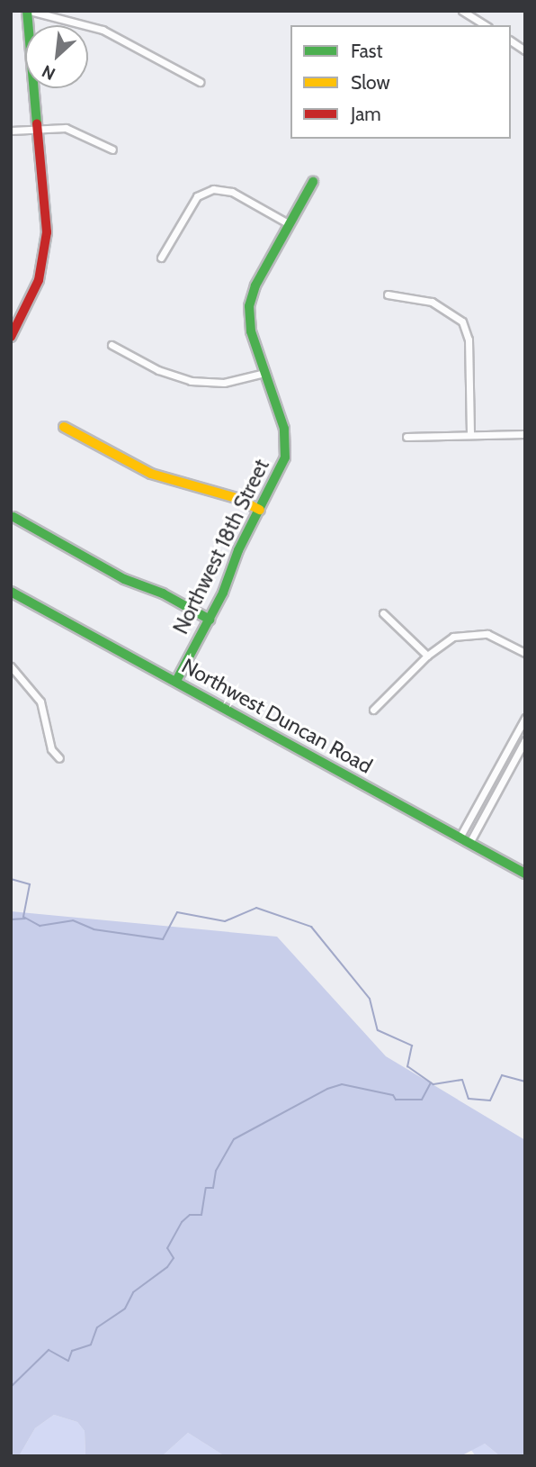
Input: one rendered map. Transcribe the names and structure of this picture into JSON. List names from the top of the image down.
{
  "streets": {
    "street": ["Northwest 18th Street", "Northwest Duncan Road"]
  },
  "crossings": [
    ["Northwest 18th Street", "Northwest Duncan Road"]
  ],
  "legend": ["Fast", "Slow", "Jam"],
  "north": "bottom left"
}
